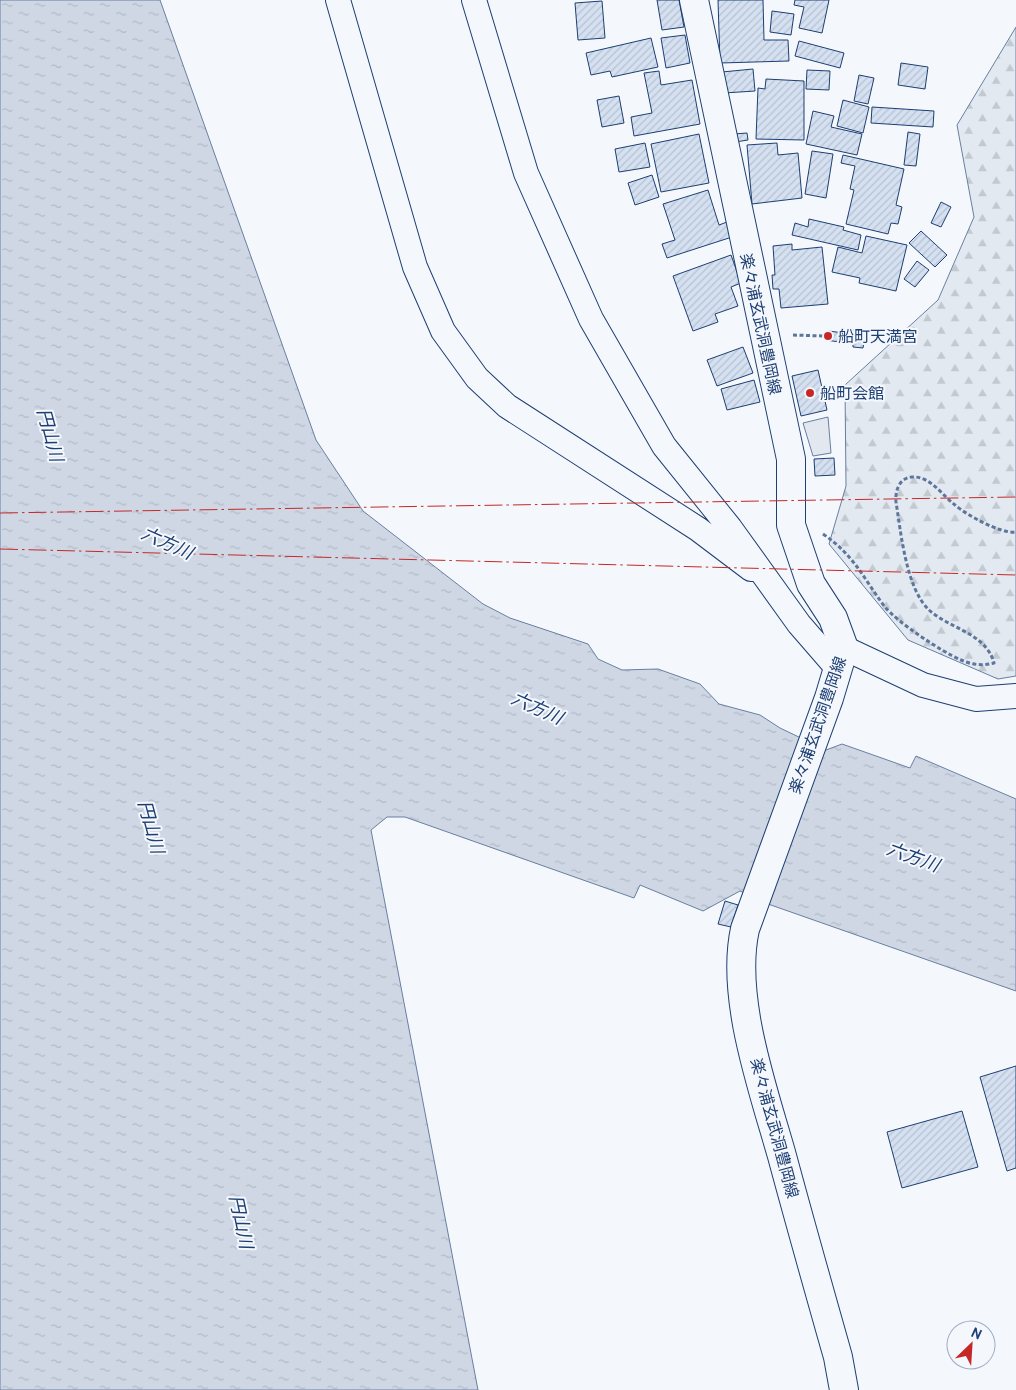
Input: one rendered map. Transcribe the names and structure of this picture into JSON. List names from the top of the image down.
{
  "streets": {
    "main road": ["楽々浦玄武洞豊岡線"]
  },
  "water": ["円山川", "六方川"],
  "places": ["船町天満宮", "船町会館"],
  "north": "top right"
}
